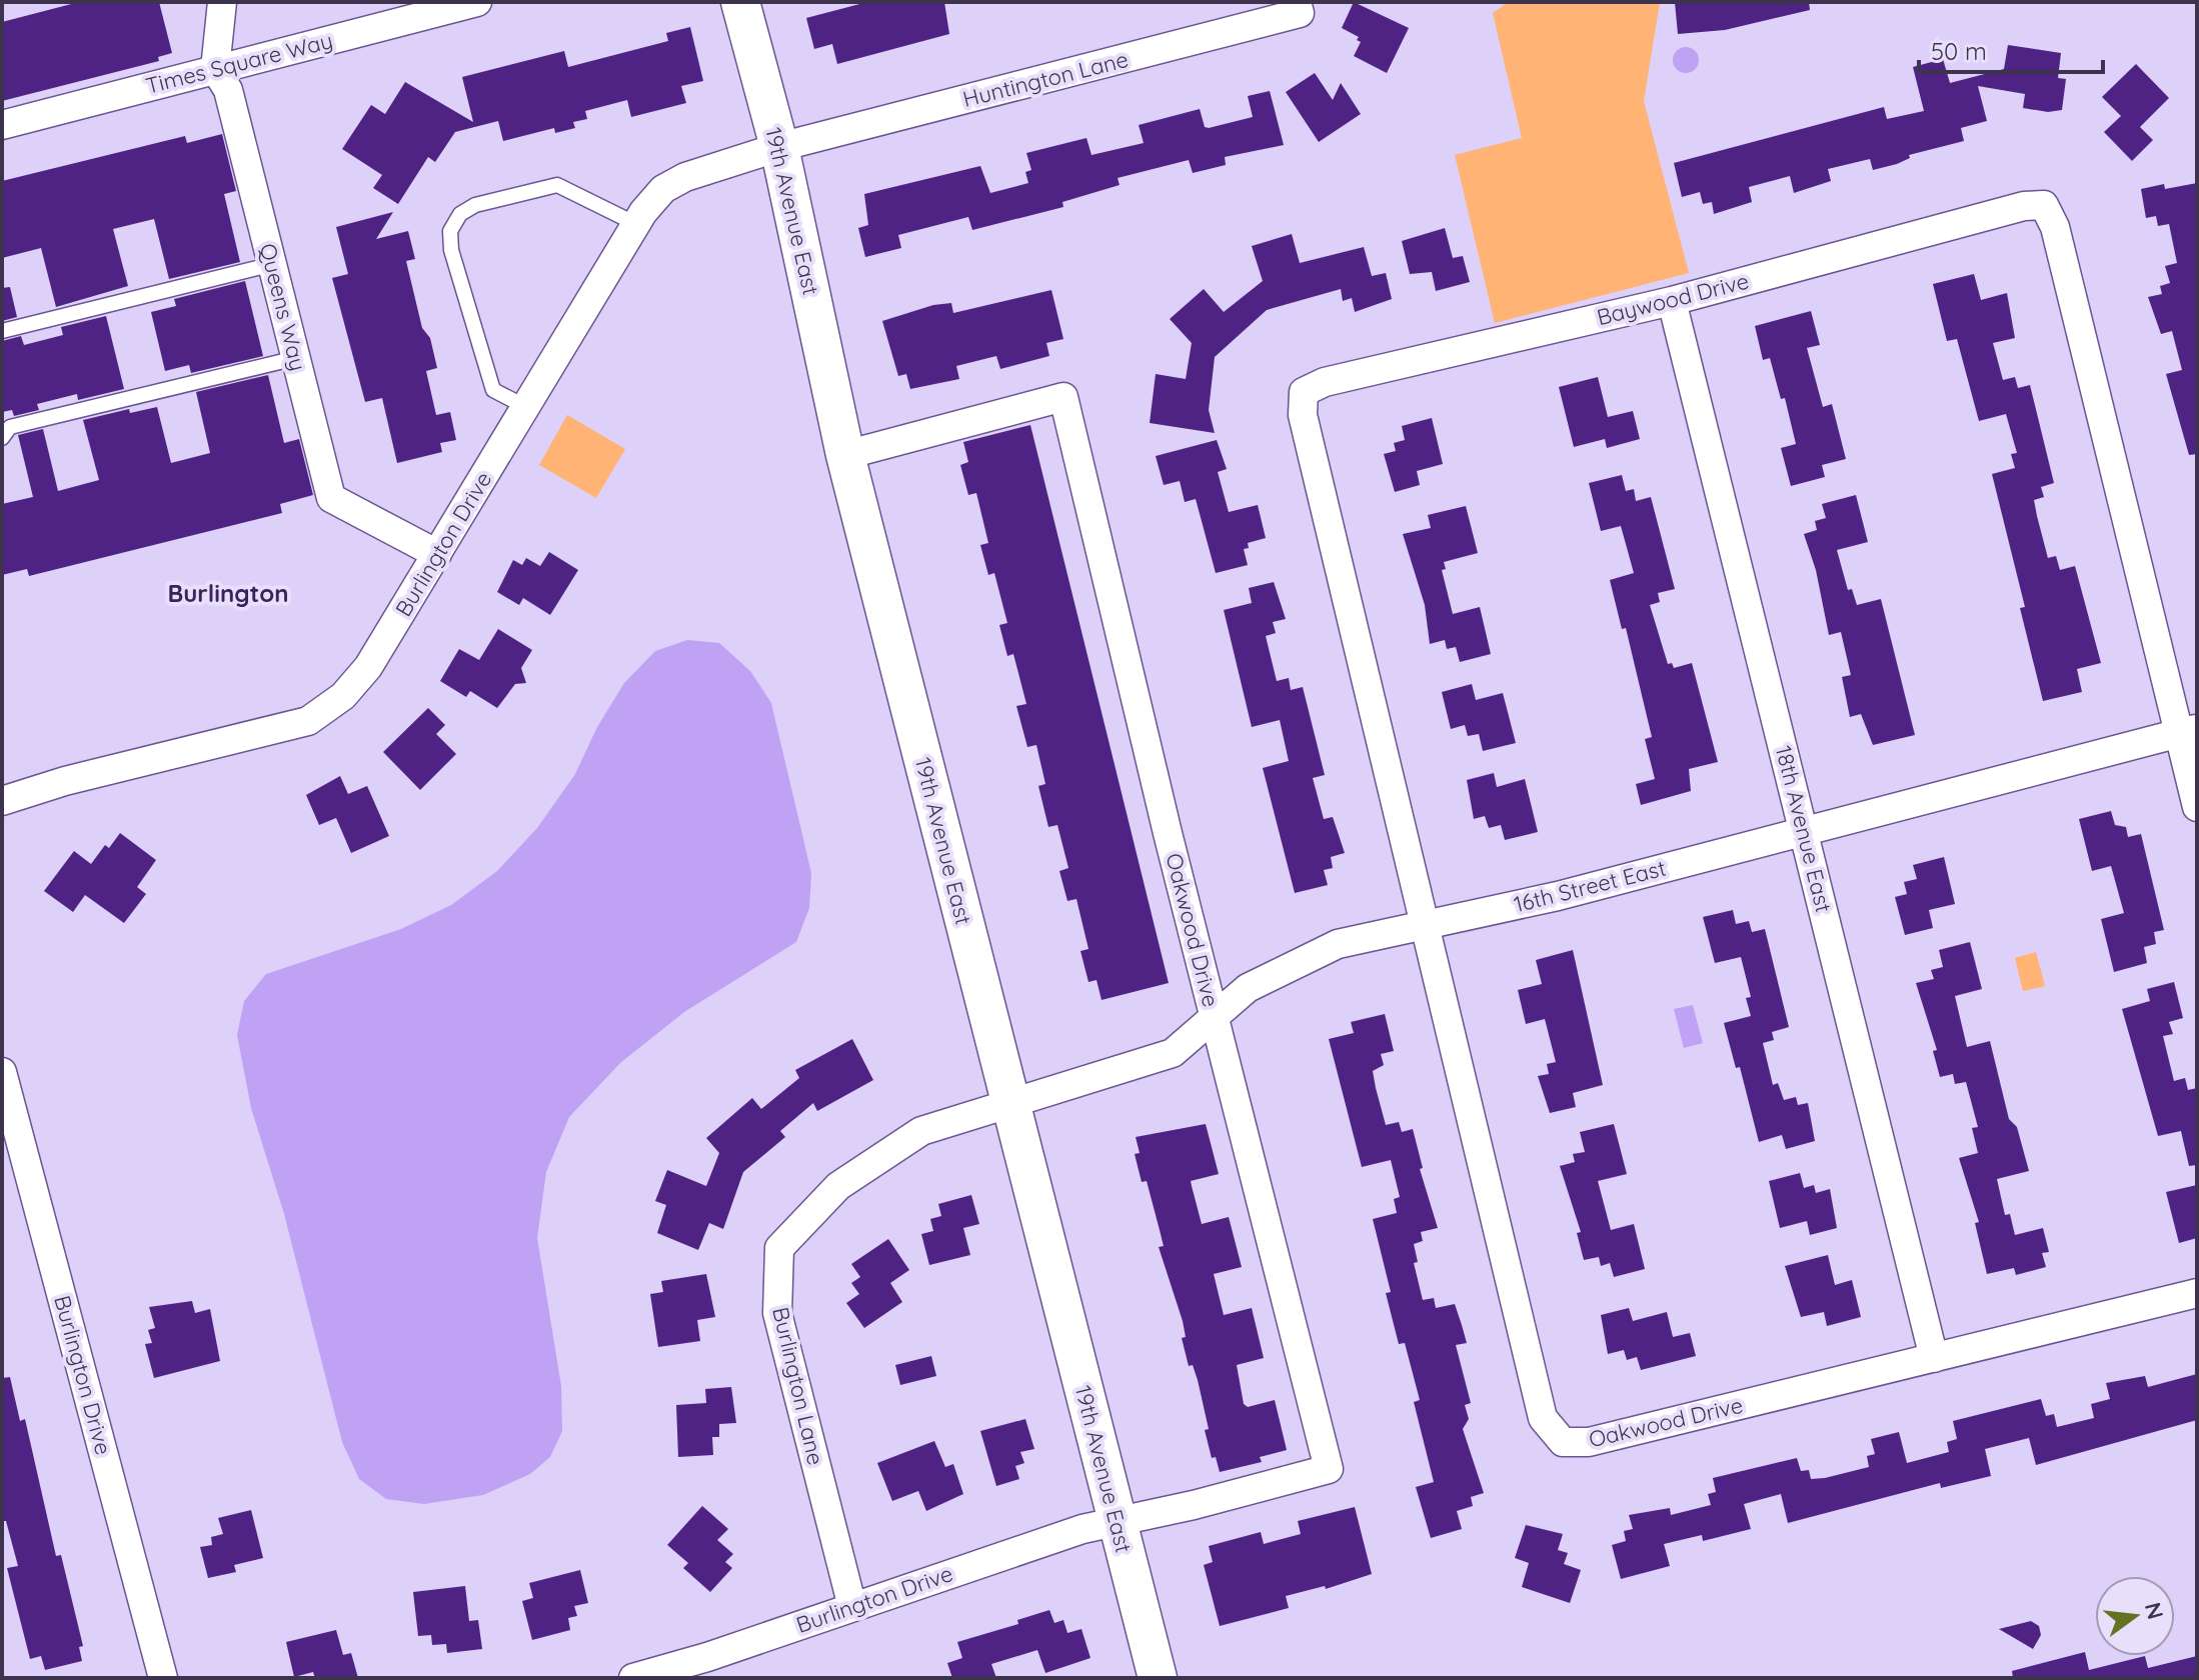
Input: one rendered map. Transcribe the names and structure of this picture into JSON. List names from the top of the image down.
{
  "streets": {
    "street": [
      "Times Square Way",
      "Huntington Lane",
      "19th Avenue East",
      "Baywood Drive",
      "Queens Way",
      "Burlington Drive",
      "18th Avenue East",
      "16th Street East",
      "Oakwood Drive",
      "Burlington Lane"
    ]
  },
  "crossings": [
    ["Times Square Way", "Queens Way"],
    ["Huntington Lane", "19th Avenue East"],
    ["Huntington Lane", "Burlington Drive"],
    ["19th Avenue East", "Burlington Drive"],
    ["19th Avenue East", "16th Street East"],
    ["19th Avenue East", "Oakwood Drive"],
    ["19th Avenue East", "Burlington Lane"],
    ["Baywood Drive", "18th Avenue East"],
    ["Baywood Drive", "16th Street East"],
    ["Baywood Drive", "Oakwood Drive"],
    ["Queens Way", "Burlington Drive"],
    ["Burlington Drive", "Oakwood Drive"],
    ["Burlington Drive", "Burlington Lane"],
    ["18th Avenue East", "16th Street East"],
    ["18th Avenue East", "Oakwood Drive"],
    ["16th Street East", "Oakwood Drive"],
    ["16th Street East", "Burlington Lane"]
  ],
  "districts": ["Burlington"],
  "scale_bar": "50 m",
  "north": "right"
}
